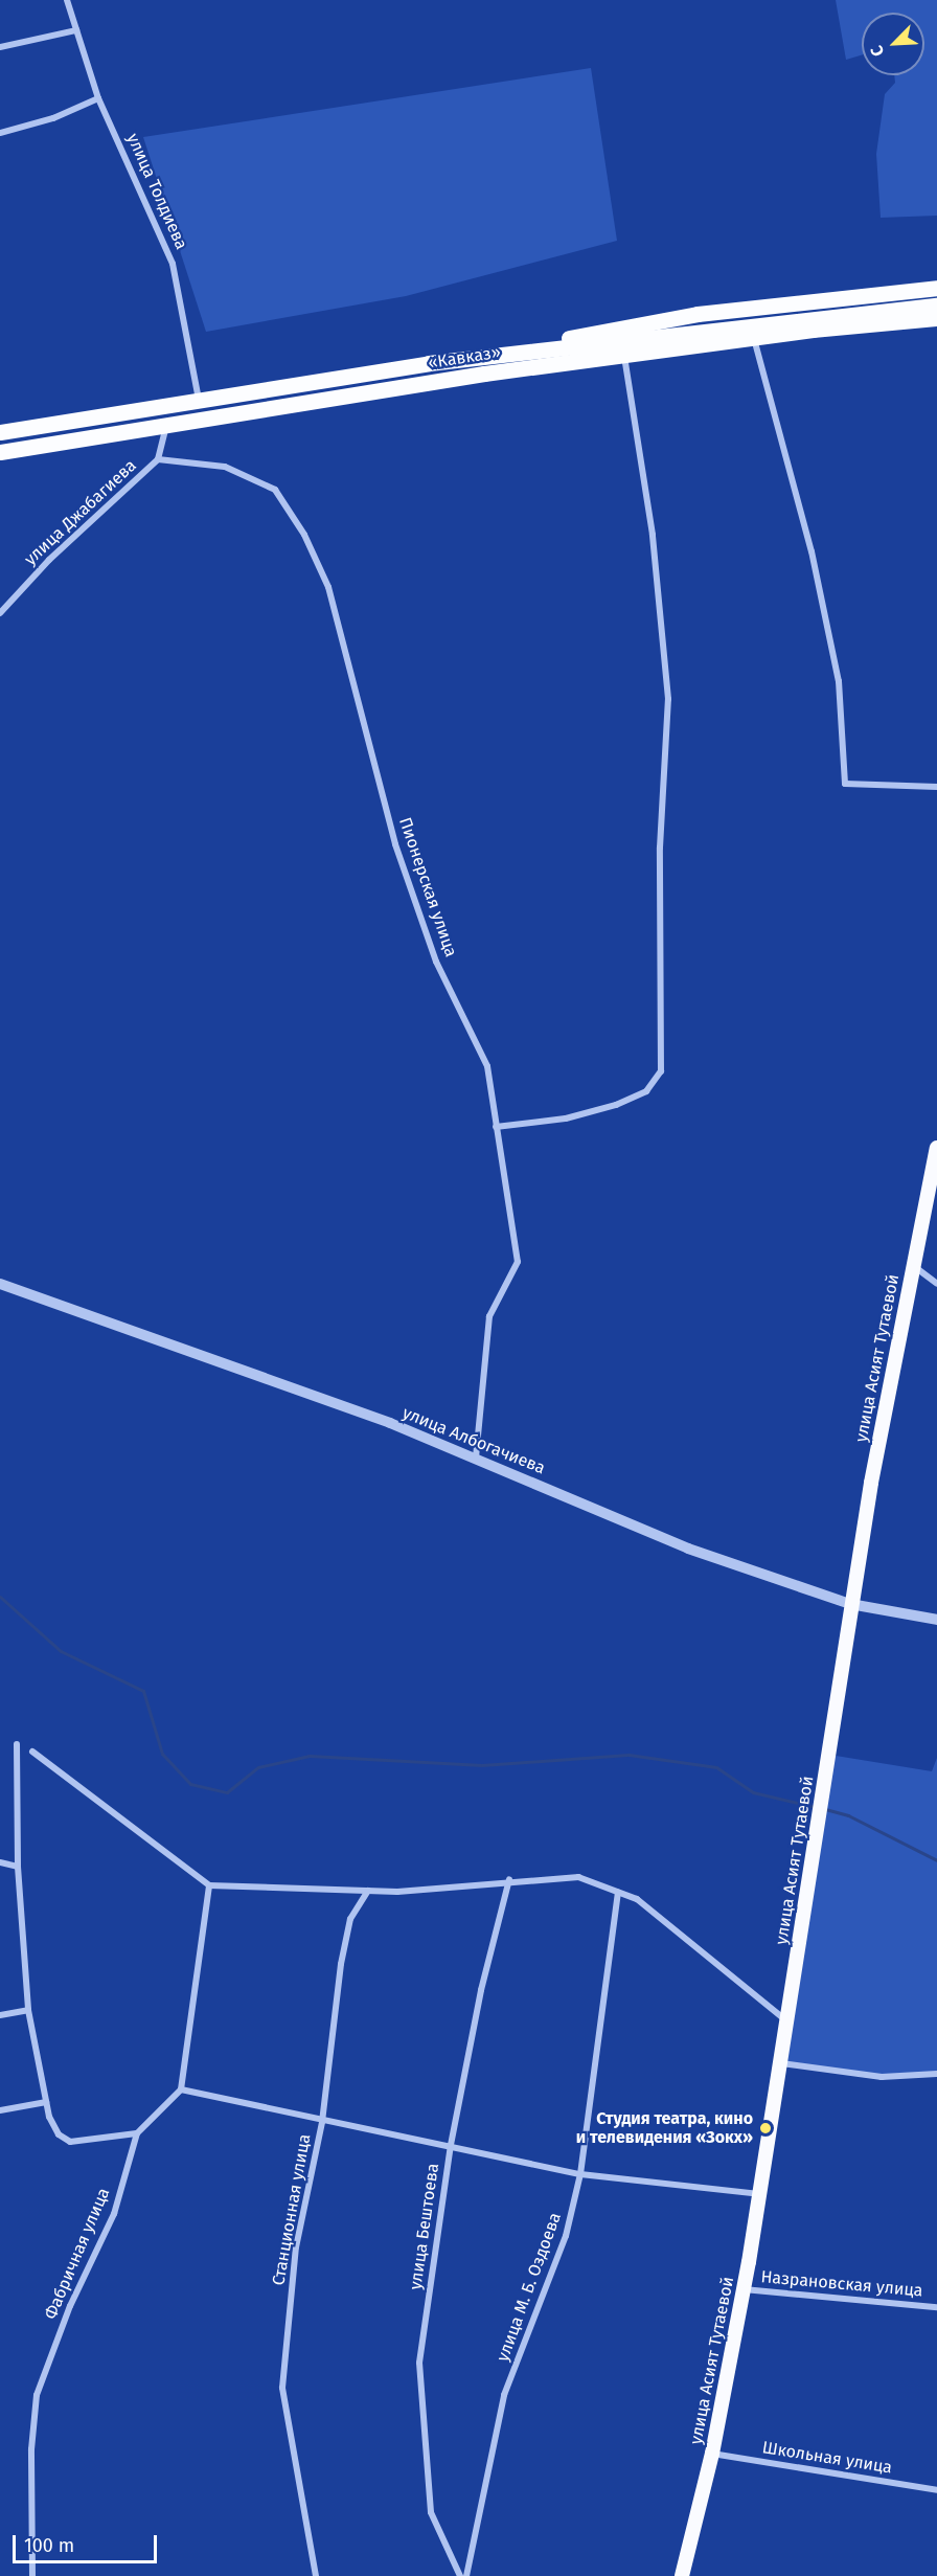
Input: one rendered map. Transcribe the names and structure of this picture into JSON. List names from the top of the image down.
{
  "streets": {
    "highway": ["«Кавказ»"],
    "main road": ["улица Асият Тутаевой"],
    "street": [
      "улица Толдиева",
      "улица Джабагиева",
      "Пионерская улица",
      "улица Албогачиева",
      "Станционная улица",
      "улица Бештоева",
      "Фабричная улица",
      "Назрановская улица",
      "улица М. Б. Оздоева",
      "Школьная улица"
    ]
  },
  "crossings": [
    ["улица Толдиева", "«Кавказ»"],
    ["«Кавказ»", "улица Джабагиева"],
    ["улица Джабагиева", "Пионерская улица"],
    ["Пионерская улица", "улица Албогачиева"],
    ["улица Асият Тутаевой", "улица Албогачиева"],
    ["улица Асият Тутаевой", "Назрановская улица"],
    ["улица Асият Тутаевой", "Школьная улица"]
  ],
  "places": ["Студия театра, кино и телевидения «Зокх»"],
  "scale_bar": "100 m",
  "north": "bottom left"
}
